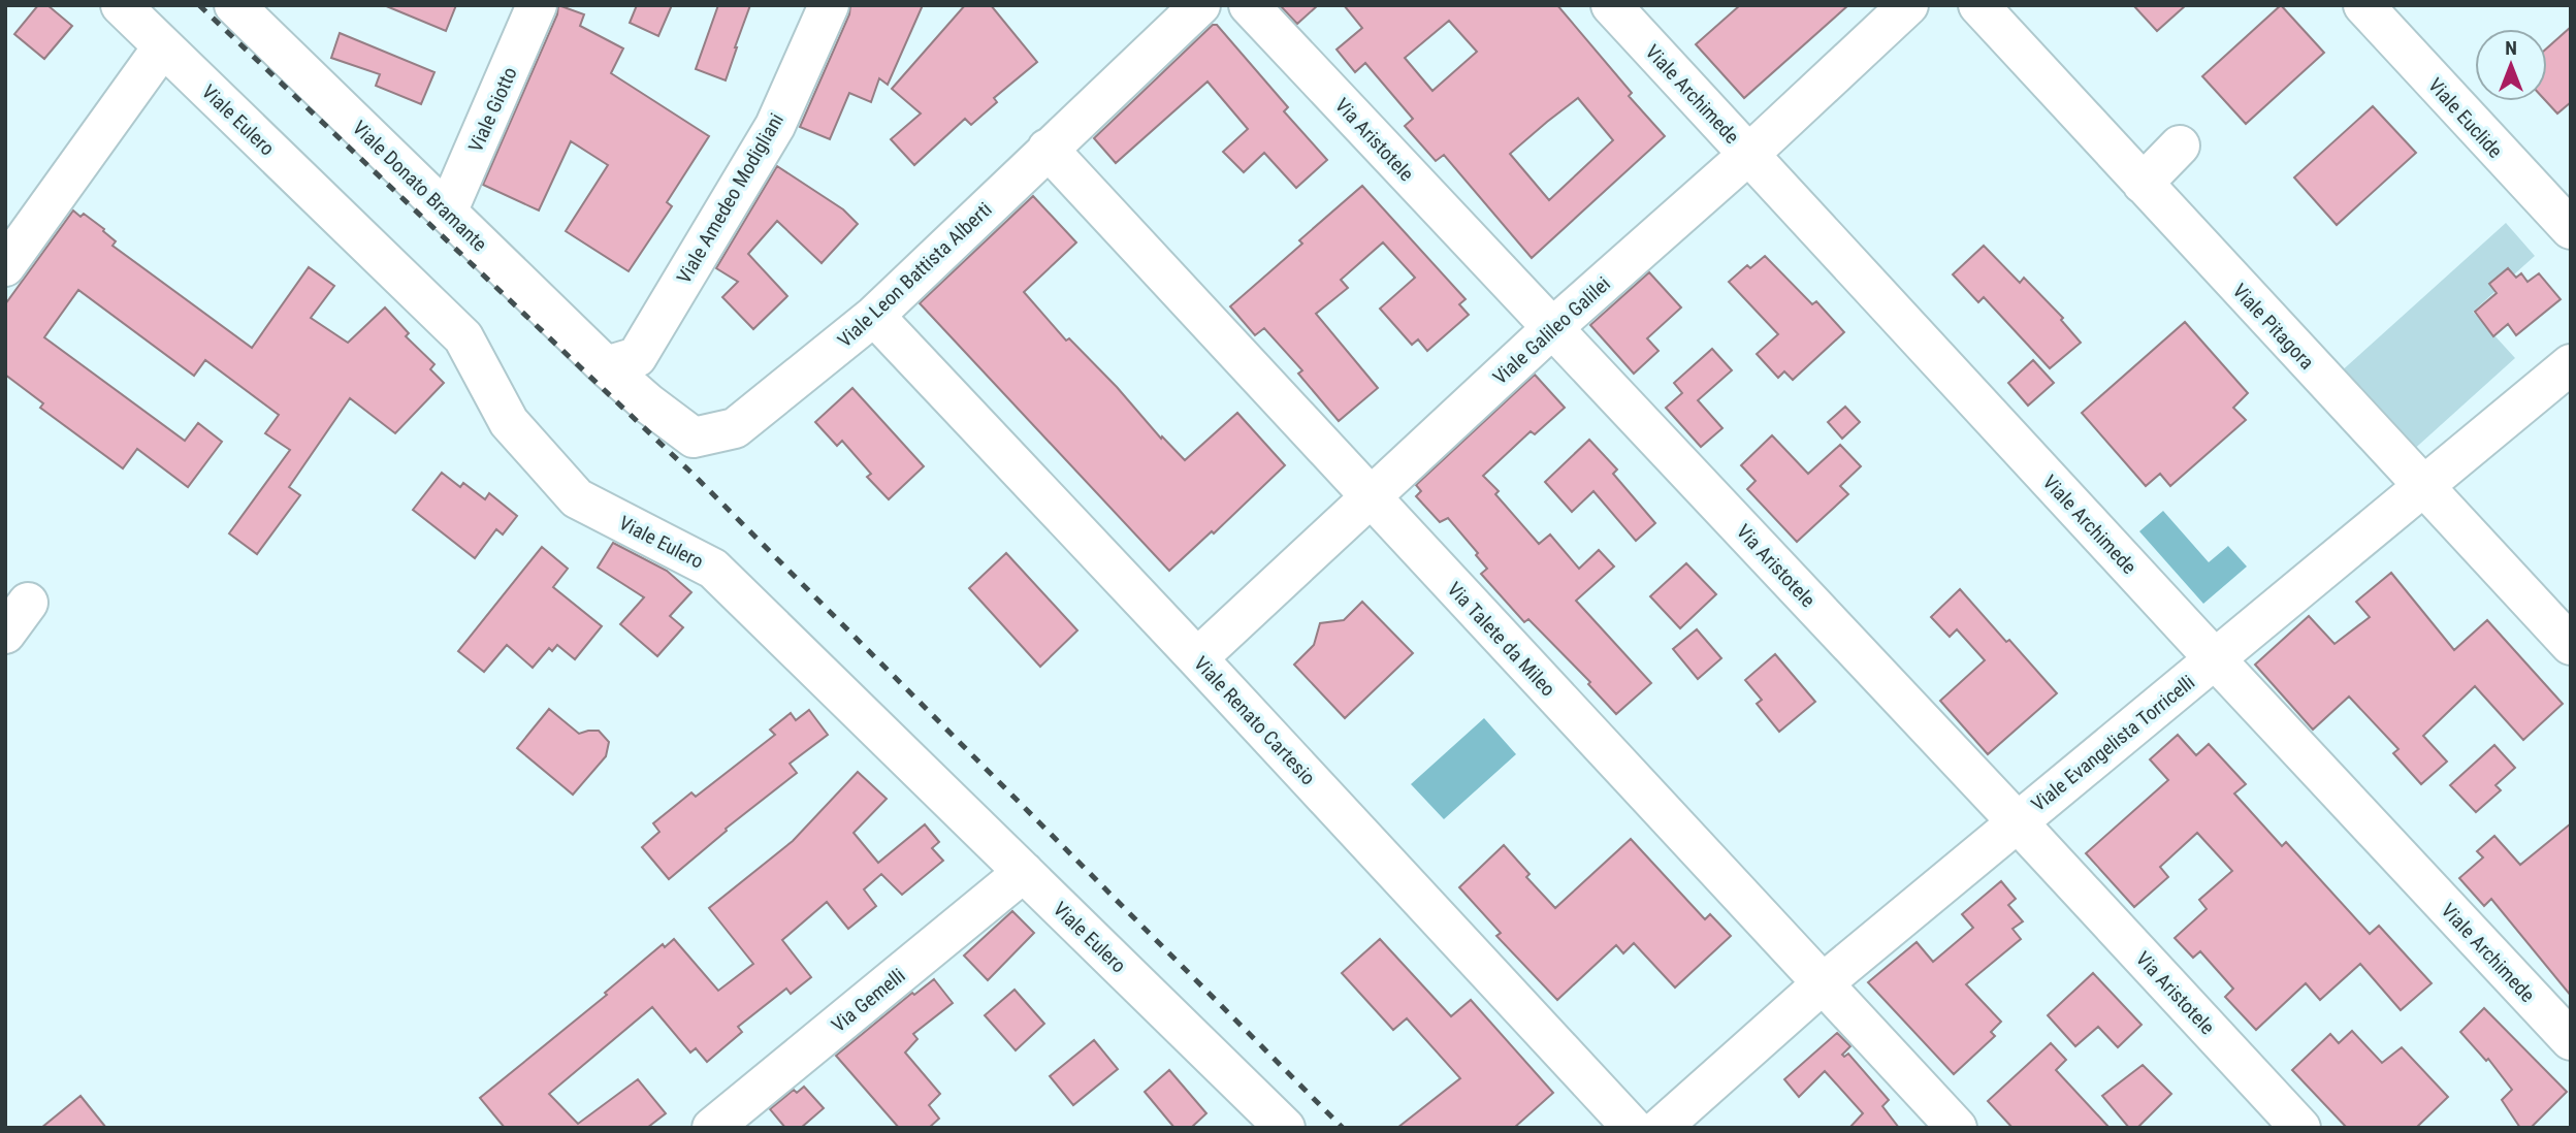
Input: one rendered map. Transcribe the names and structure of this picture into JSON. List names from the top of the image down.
{
  "streets": {
    "street": [
      "Viale Archimede",
      "Viale Giotto",
      "Viale Euclide",
      "Viale Eulero",
      "Via Aristotele",
      "Viale Donato Bramante",
      "Viale Amedeo Modigliani",
      "Viale Leon Battista Alberti",
      "Viale Pitagora",
      "Viale Galileo Galilei",
      "Via Talete da Mileo",
      "Viale Renato Cartesio",
      "Viale Evangelista Torricelli",
      "Via Gemelli"
    ]
  },
  "crossings": [
    ["Viale Archimede", "Viale Galileo Galilei"],
    ["Viale Archimede", "Viale Evangelista Torricelli"],
    ["Viale Giotto", "Viale Donato Bramante"],
    ["Viale Eulero", "Via Gemelli"],
    ["Via Aristotele", "Viale Galileo Galilei"],
    ["Via Aristotele", "Viale Evangelista Torricelli"],
    ["Viale Donato Bramante", "Viale Amedeo Modigliani"],
    ["Viale Donato Bramante", "Viale Leon Battista Alberti"],
    ["Viale Amedeo Modigliani", "Viale Leon Battista Alberti"],
    ["Viale Leon Battista Alberti", "Via Talete da Mileo"],
    ["Viale Leon Battista Alberti", "Viale Renato Cartesio"],
    ["Viale Pitagora", "Viale Evangelista Torricelli"],
    ["Viale Galileo Galilei", "Via Talete da Mileo"],
    ["Viale Galileo Galilei", "Viale Renato Cartesio"],
    ["Via Talete da Mileo", "Viale Evangelista Torricelli"]
  ],
  "north": "top"
}
